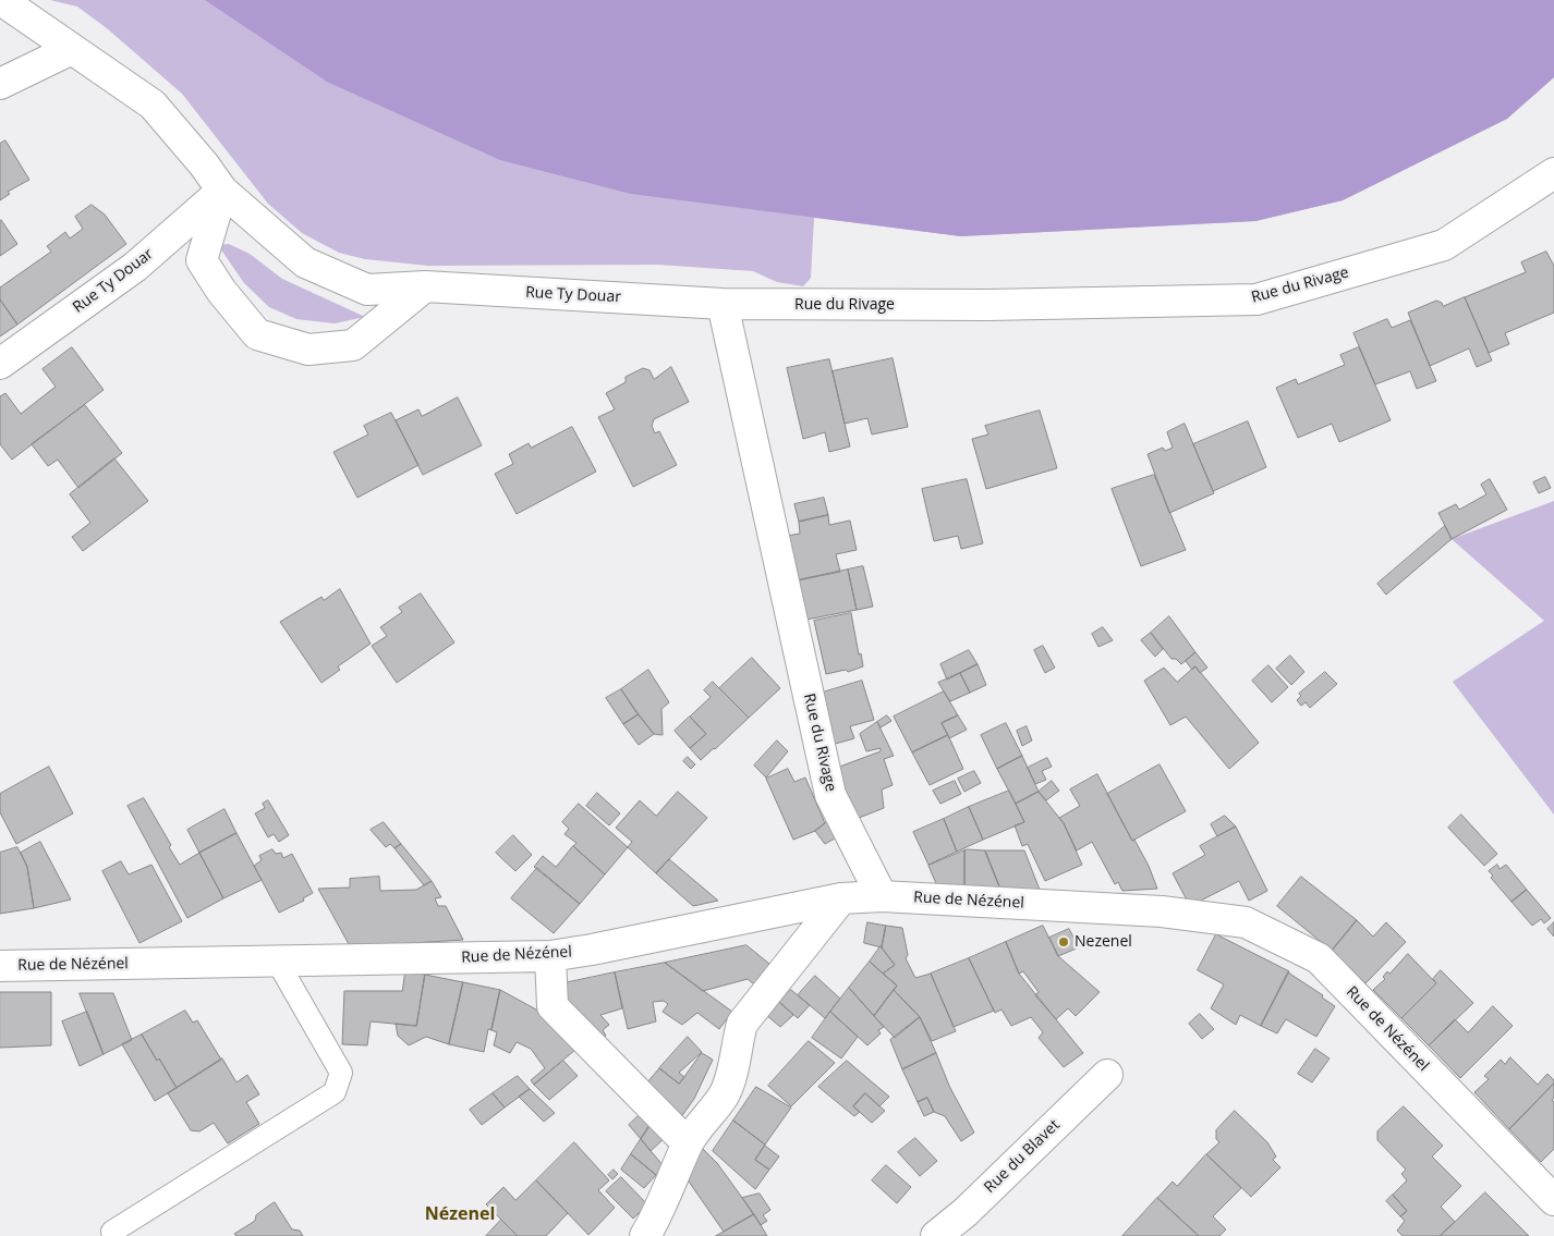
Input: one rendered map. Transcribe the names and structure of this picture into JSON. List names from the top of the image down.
{
  "streets": {
    "street": [
      "Rue Ty Douar",
      "Rue du Rivage",
      "Rue de Nézénel",
      "Rue du Blavet"
    ]
  },
  "crossings": [
    ["Rue Ty Douar", "Rue du Rivage"],
    ["Rue du Rivage", "Rue de Nézénel"]
  ],
  "districts": ["Nézenel"],
  "places": ["Nezenel"]
}
